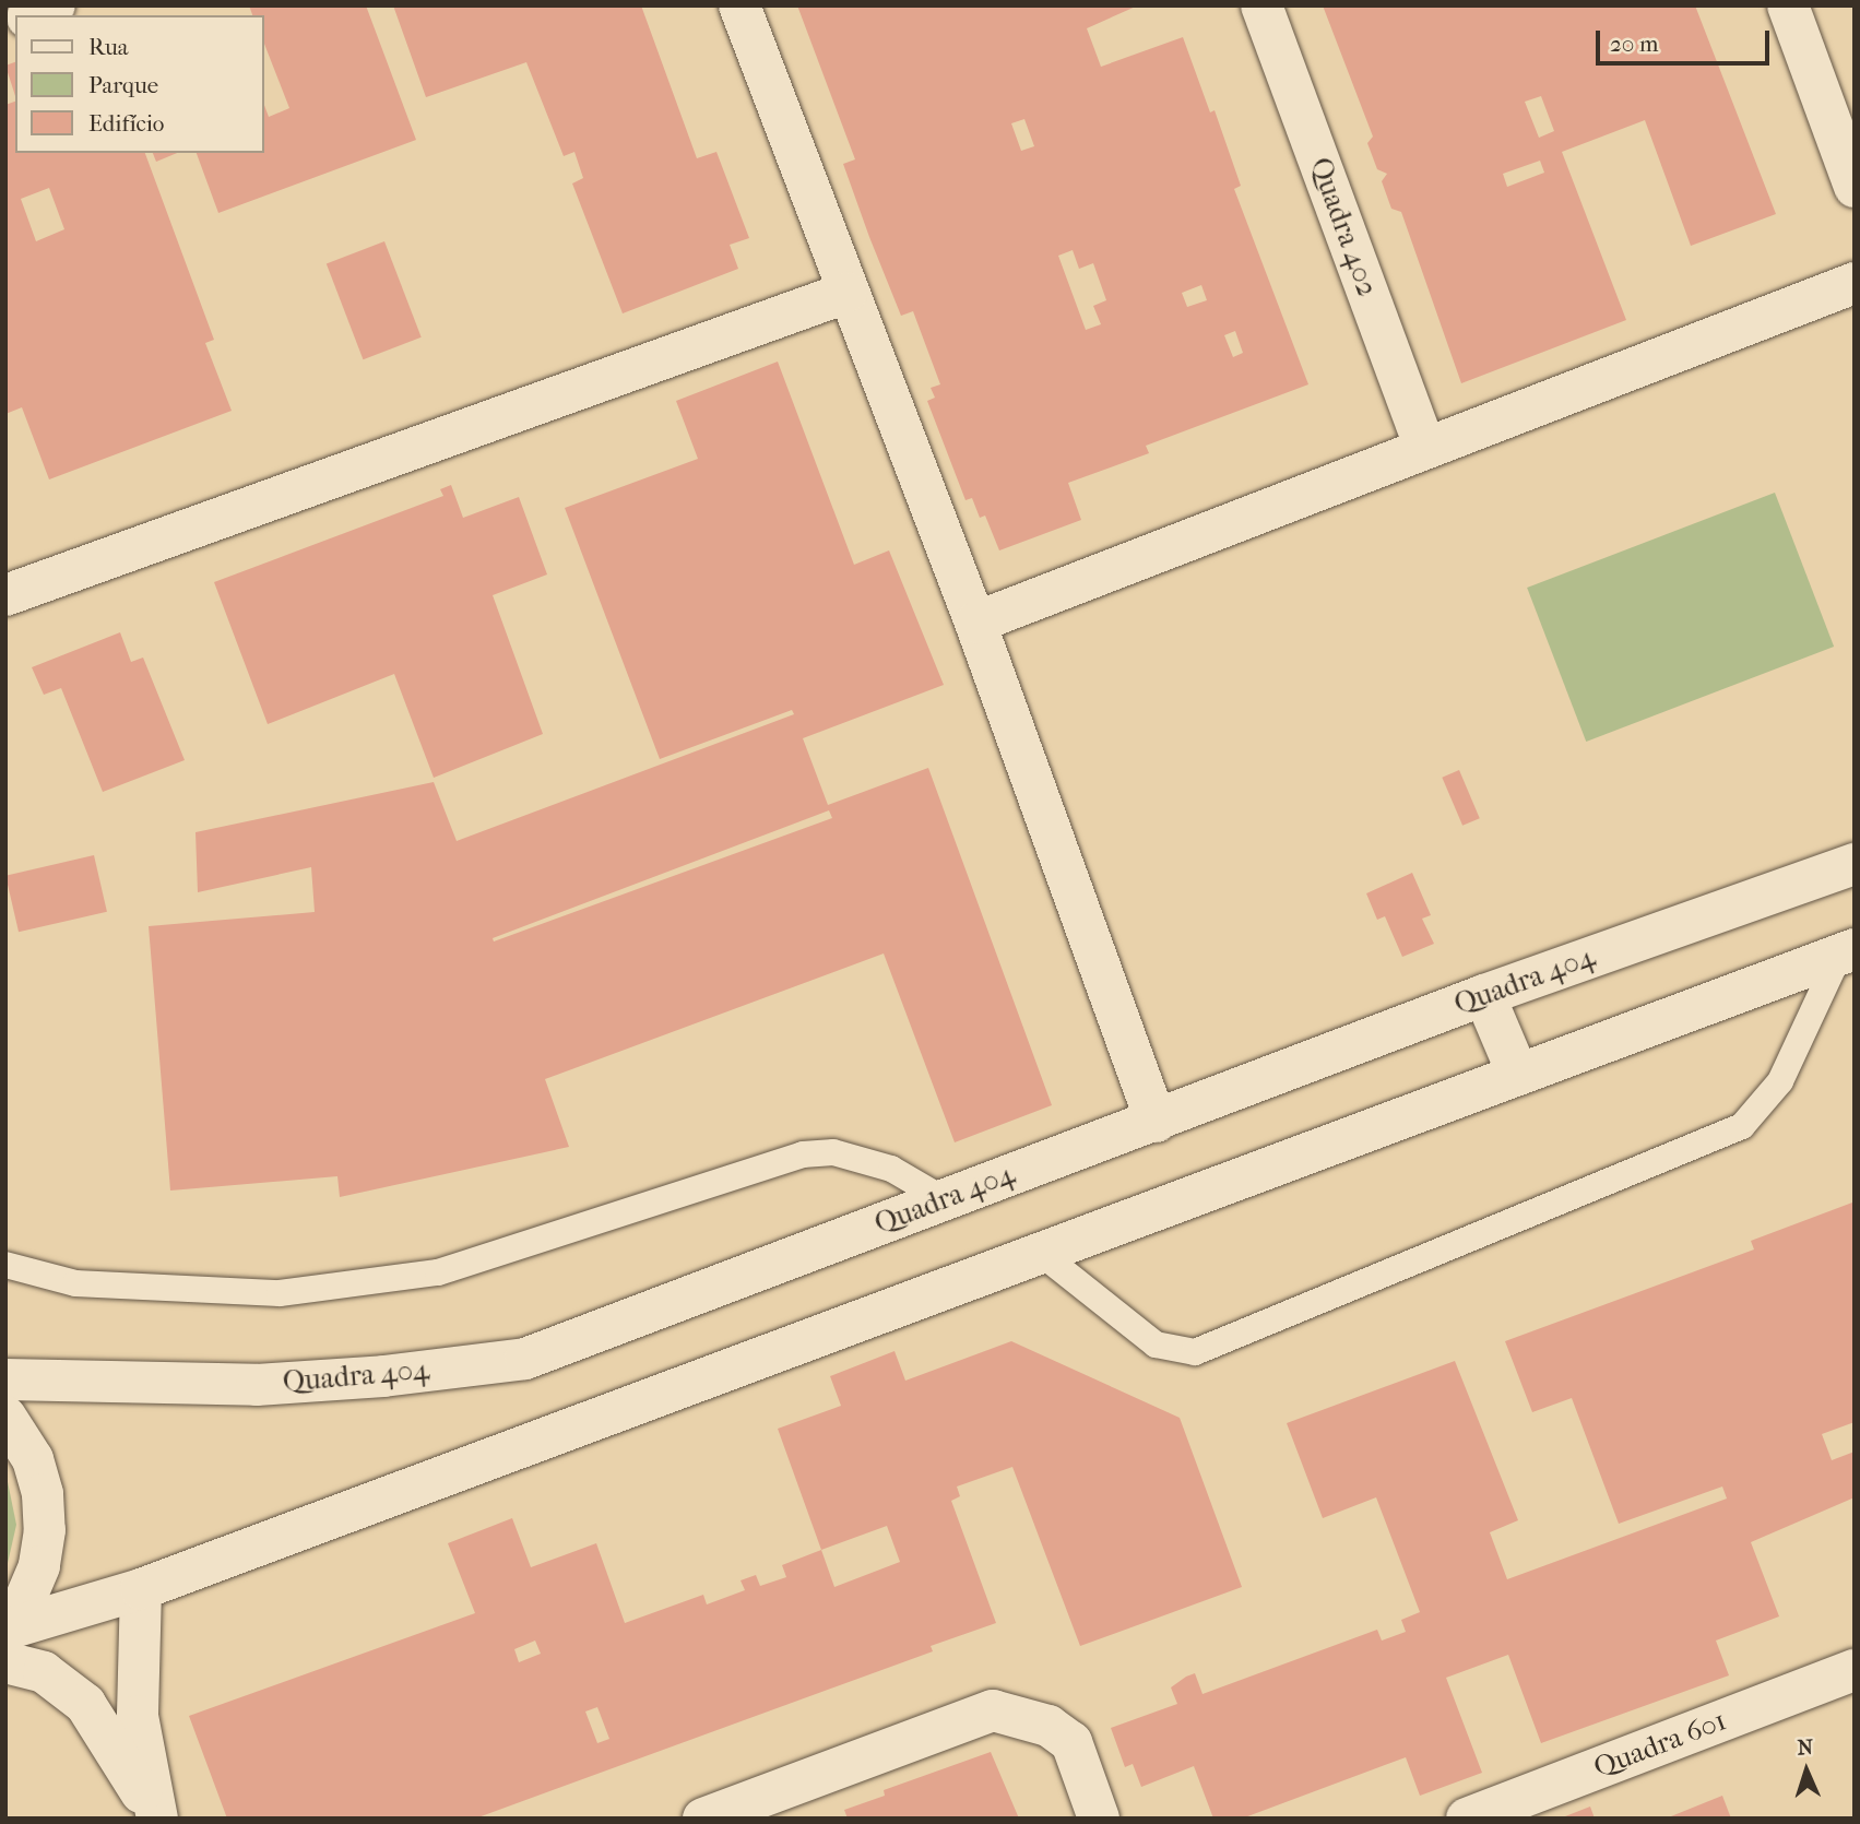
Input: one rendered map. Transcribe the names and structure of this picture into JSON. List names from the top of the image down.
{
  "streets": {
    "street": ["Quadra 402", "Quadra 404", "Quadra 601"]
  },
  "legend": ["Rua", "Parque", "Edifício"],
  "scale_bar": "20 m",
  "north": "top"
}
